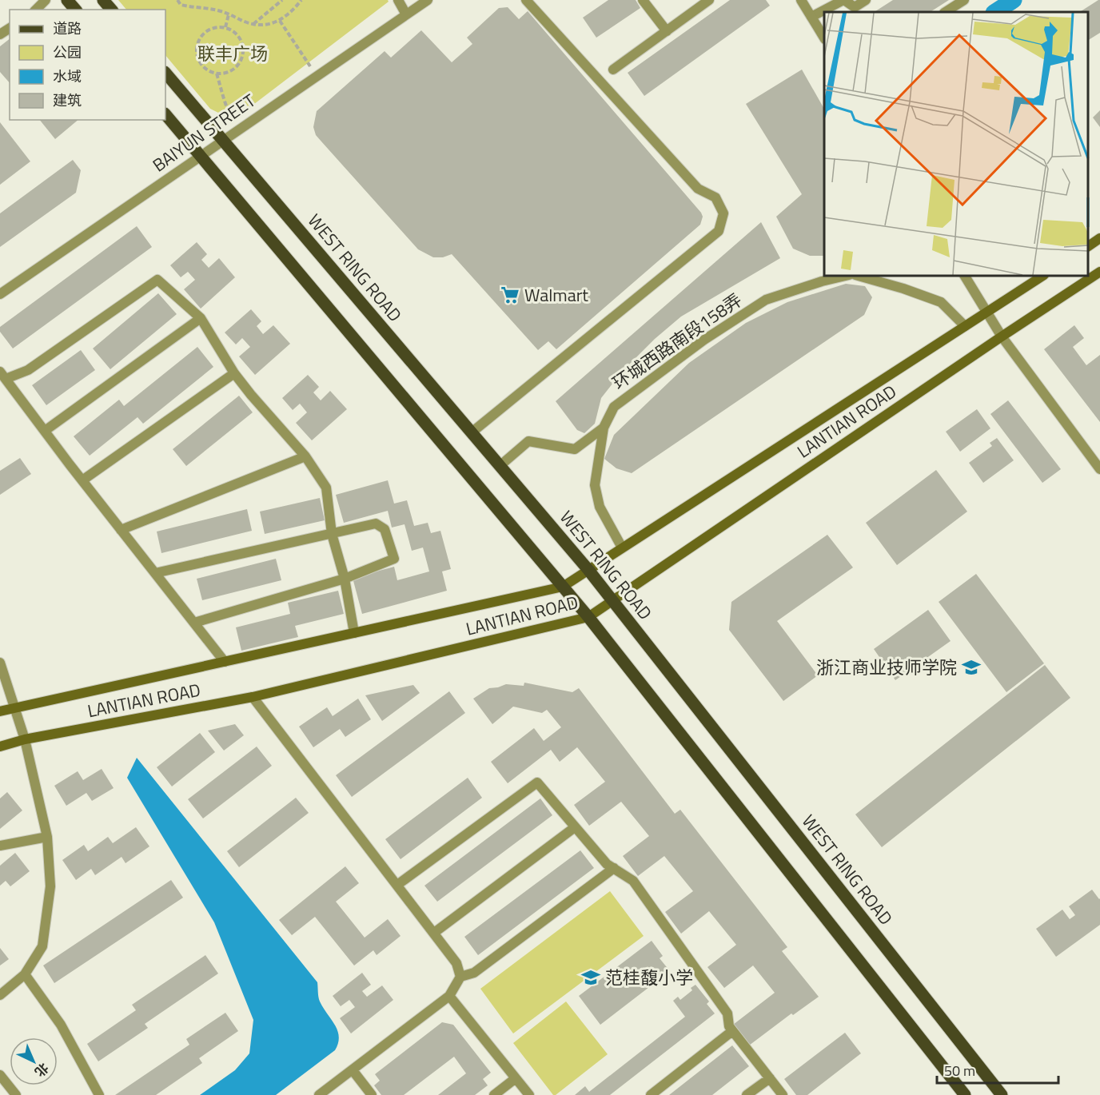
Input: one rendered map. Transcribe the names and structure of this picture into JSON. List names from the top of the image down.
{
  "streets": {
    "main road": ["WEST RING ROAD"],
    "street": ["BAIYUN STREET", "环城西路南段158弄", "LANTIAN ROAD"]
  },
  "crossings": [
    ["BAIYUN STREET", "WEST RING ROAD"],
    ["WEST RING ROAD", "LANTIAN ROAD"],
    ["环城西路南段158弄", "LANTIAN ROAD"]
  ],
  "parks": ["联丰广场"],
  "places": {
    "supermarket": ["Walmart"],
    "school or university": ["浙江商业技师学院", "范桂馥小学"]
  },
  "legend": [
    "道路",
    "公园",
    "水域",
    "建筑"
  ],
  "scale_bar": "50 m",
  "north": "bottom right"
}
